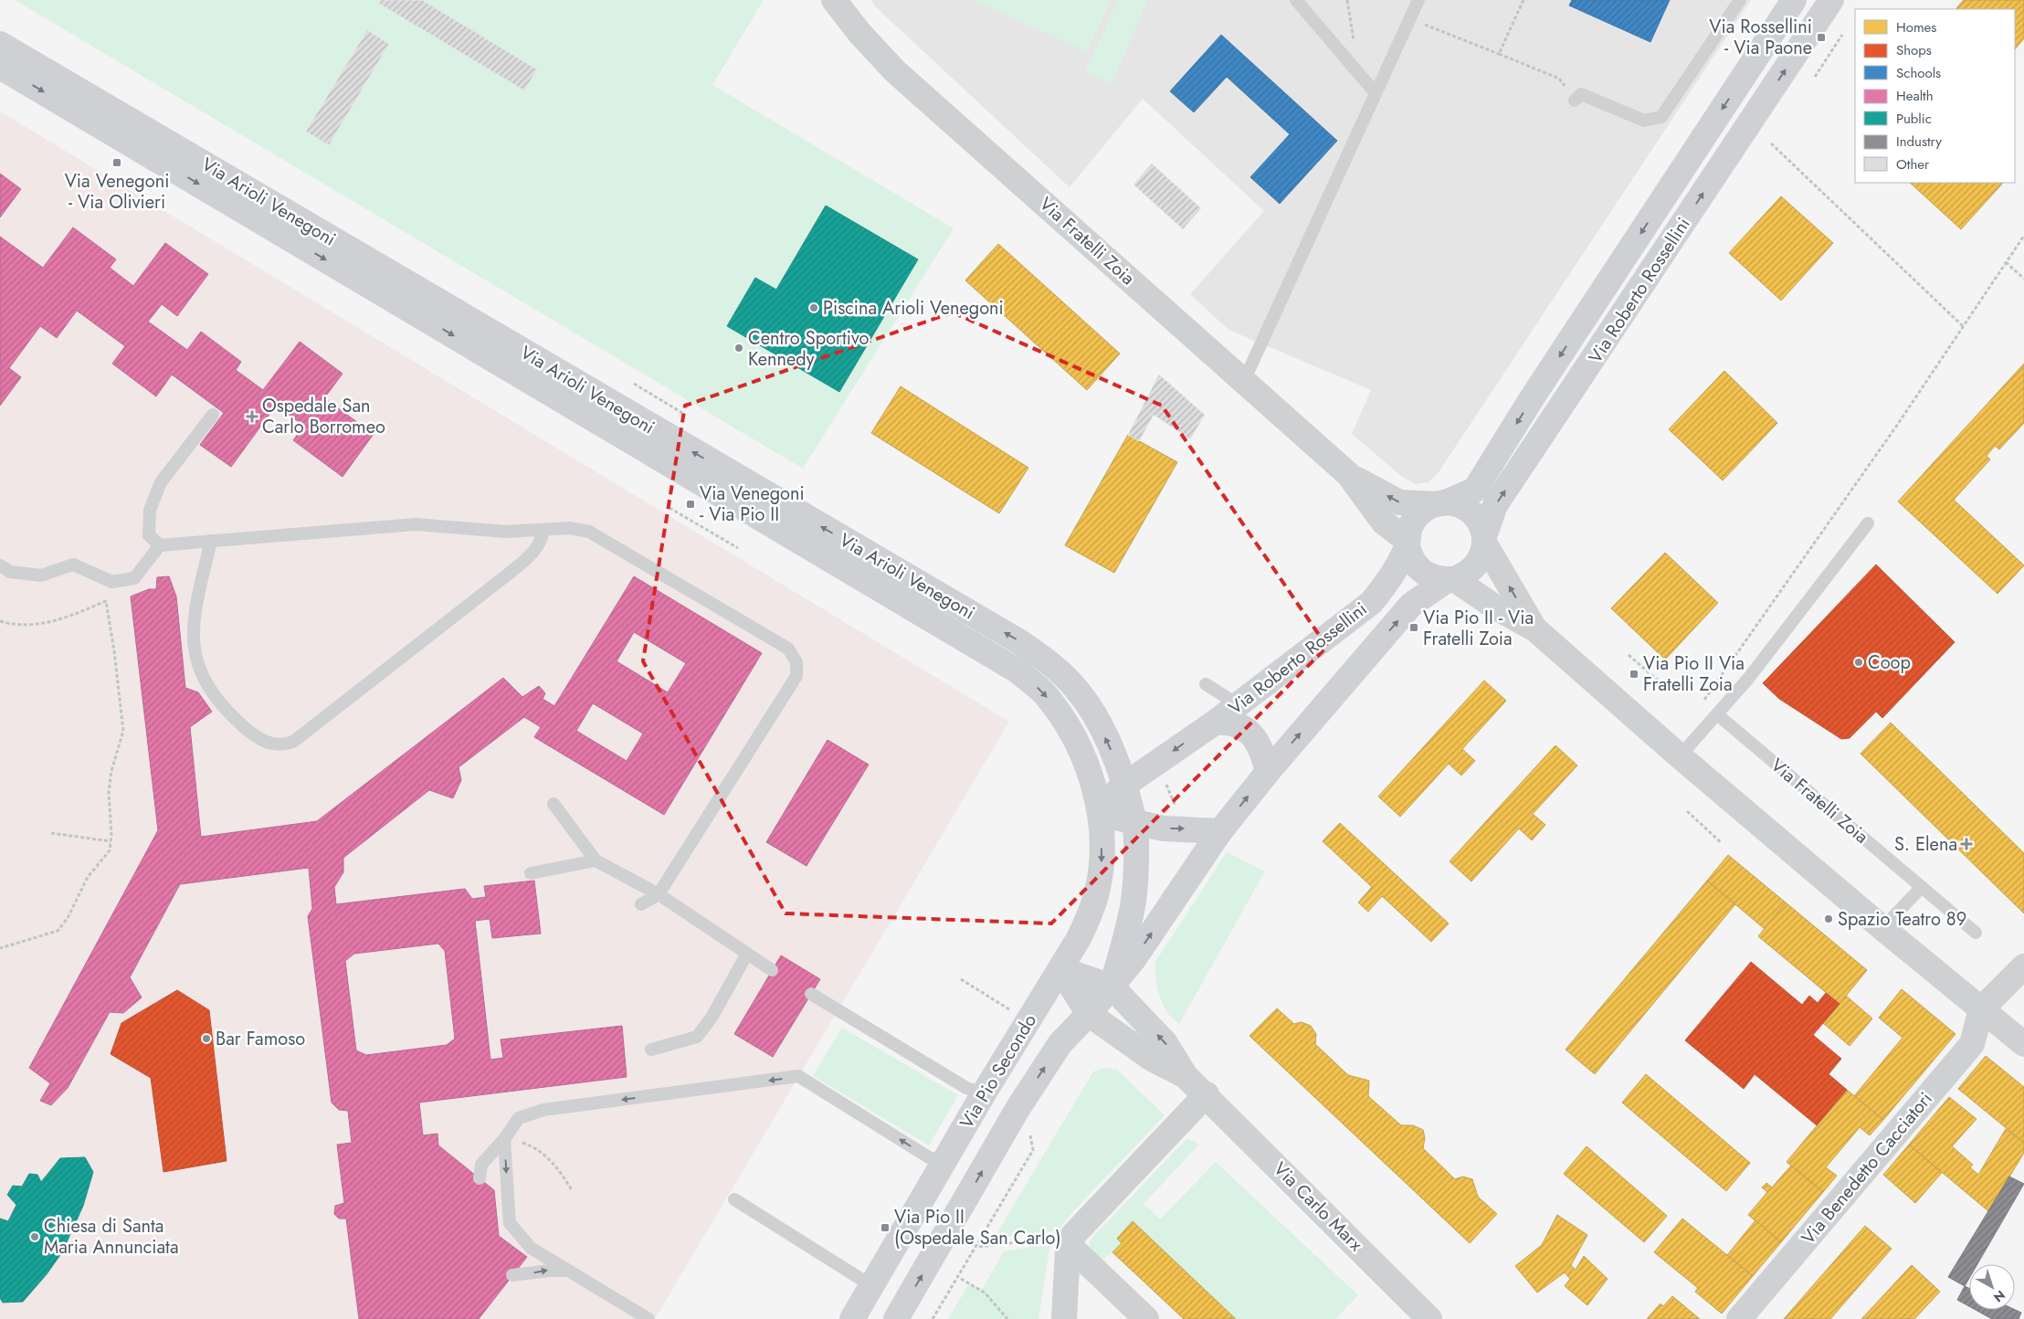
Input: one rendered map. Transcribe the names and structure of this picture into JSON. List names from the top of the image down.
{
  "streets": {
    "main road": [
      "Via Arioli Venegoni",
      "Via Fratelli Zoia",
      "Via Roberto Rossellini",
      "Via Pio Secondo",
      "Via Carlo Marx"
    ],
    "street": ["Via Benedetto Cacciatori"]
  },
  "crossings": [
    ["Via Arioli Venegoni", "Via Roberto Rossellini"],
    ["Via Arioli Venegoni", "Via Pio Secondo"],
    ["Via Fratelli Zoia", "Via Roberto Rossellini"],
    ["Via Fratelli Zoia", "Via Benedetto Cacciatori"],
    ["Via Roberto Rossellini", "Via Pio Secondo"],
    ["Via Pio Secondo", "Via Carlo Marx"]
  ],
  "places": {
    "transit": [
      "Via Rossellini - Via Paone",
      "Via Venegoni - Via Olivieri",
      "Via Venegoni - Via Pio II",
      "Via Pio II - Via Fratelli Zoia",
      "Via Pio II Via Fratelli Zoia",
      "Via Pio II (Ospedale San Carlo)"
    ],
    "other": [
      "Piscina Arioli Venegoni",
      "Centro Sportivo Kennedy",
      "Coop",
      "Spazio Teatro 89",
      "Bar Famoso",
      "Chiesa di Santa Maria Annunciata"
    ],
    "health": ["Ospedale San Carlo Borromeo", "S. Elena"]
  },
  "legend": [
    "Homes",
    "Shops",
    "Schools",
    "Health",
    "Public",
    "Industry",
    "Other"
  ],
  "north": "bottom right"
}
